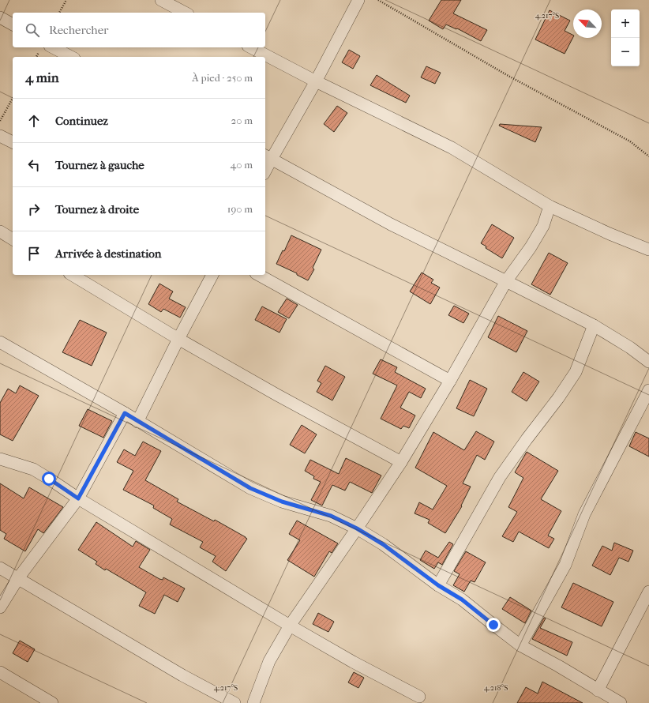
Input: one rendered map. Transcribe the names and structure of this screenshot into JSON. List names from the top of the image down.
{
  "north": "top left",
  "page": {
    "map_buttons": ["+", "−"],
    "search": "Rechercher",
    "heading": ["4 min", "À pied · 250 m"],
    "list": [
      ["Continuez", "20 m"],
      ["Tournez à gauche", "40 m"],
      ["Tournez à droite", "190 m"],
      "Arrivée à destination"
    ]
  },
  "coordinates": ["4.217°S", "4.218°S"]
}
